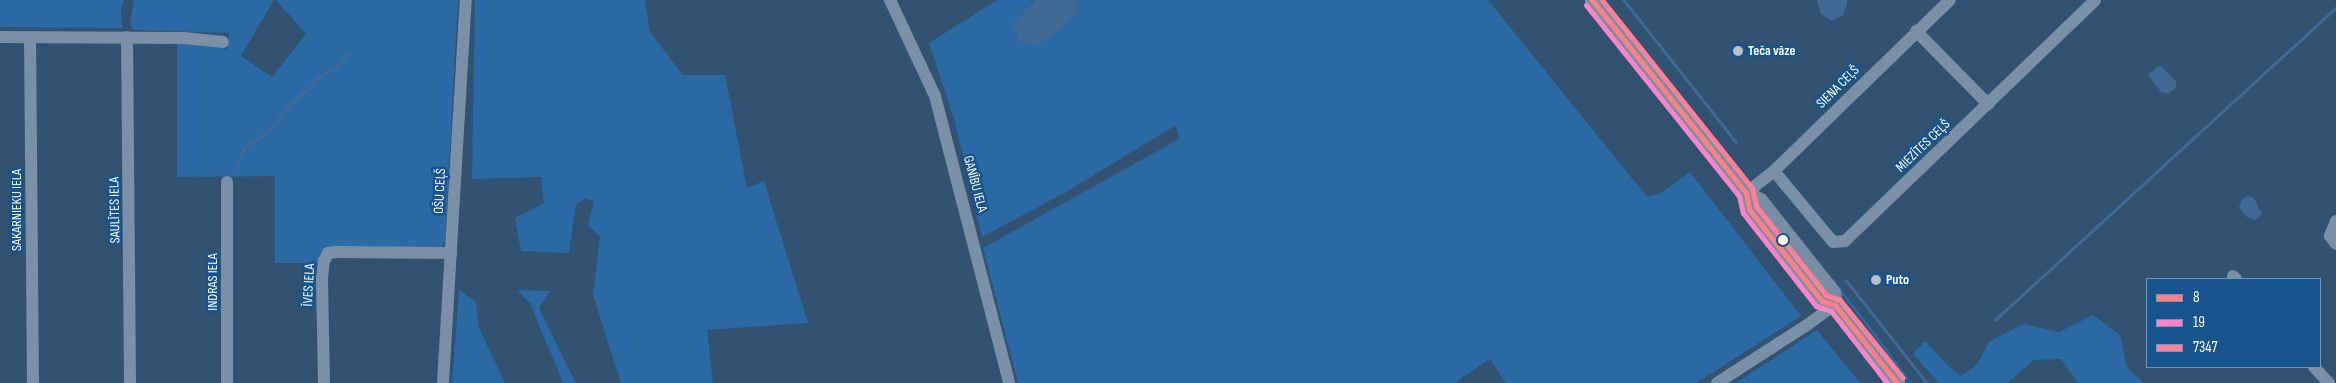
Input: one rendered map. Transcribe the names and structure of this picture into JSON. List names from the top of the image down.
{
  "streets": {
    "street": [
      "SIENA CEĻŠ",
      "MIEZĪTES CEĻŠ",
      "GANĪBU IELA",
      "OŠU CEĻŠ",
      "SAKARNIEKU IELA",
      "SAULĪTES IELA",
      "INDRAS IELA",
      "ĪVES IELA"
    ]
  },
  "crossings": [
    ["SIENA CEĻŠ", "MIEZĪTES CEĻŠ"],
    ["OŠU CEĻŠ", "ĪVES IELA"]
  ],
  "places": ["Teča vāze", "Puto"],
  "lines": ["transit line 8", "transit line 7347", "transit line 19"],
  "legend": ["8", "19", "7347"]
}
